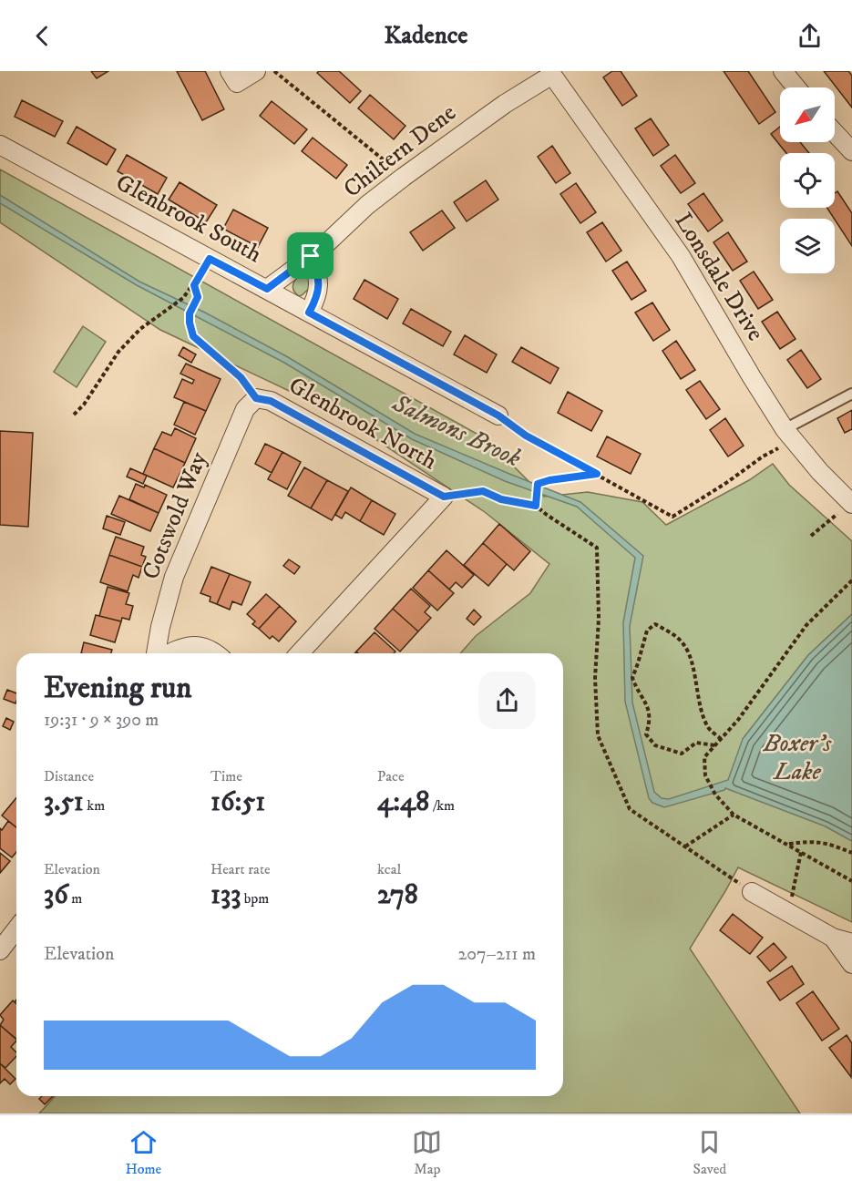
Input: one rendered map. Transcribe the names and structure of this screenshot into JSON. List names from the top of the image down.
{
  "streets": {
    "street": [
      "Chiltern Dene",
      "Glenbrook South",
      "Lonsdale Drive",
      "Glenbrook North",
      "Cotswold Way"
    ]
  },
  "crossings": [
    ["Chiltern Dene", "Glenbrook South"],
    ["Chiltern Dene", "Lonsdale Drive"],
    ["Glenbrook North", "Cotswold Way"]
  ],
  "water": ["Salmons Brook", "Boxer's Lake"],
  "north": "bottom left",
  "page": {
    "header": "Kadence",
    "heading": ["Evening run", "19:31 · 9 × 390 m"],
    "stats": [
      ["Distance", "3.51 km"],
      ["Time", "16:51"],
      ["Pace", "4:48 /km"],
      ["Elevation", "36 m"],
      ["Heart rate", "133 bpm"],
      ["kcal", "278"]
    ],
    "chart": ["Elevation", "207–211 m"],
    "tabs": ["Home", "Map", "Saved"]
  }
}
